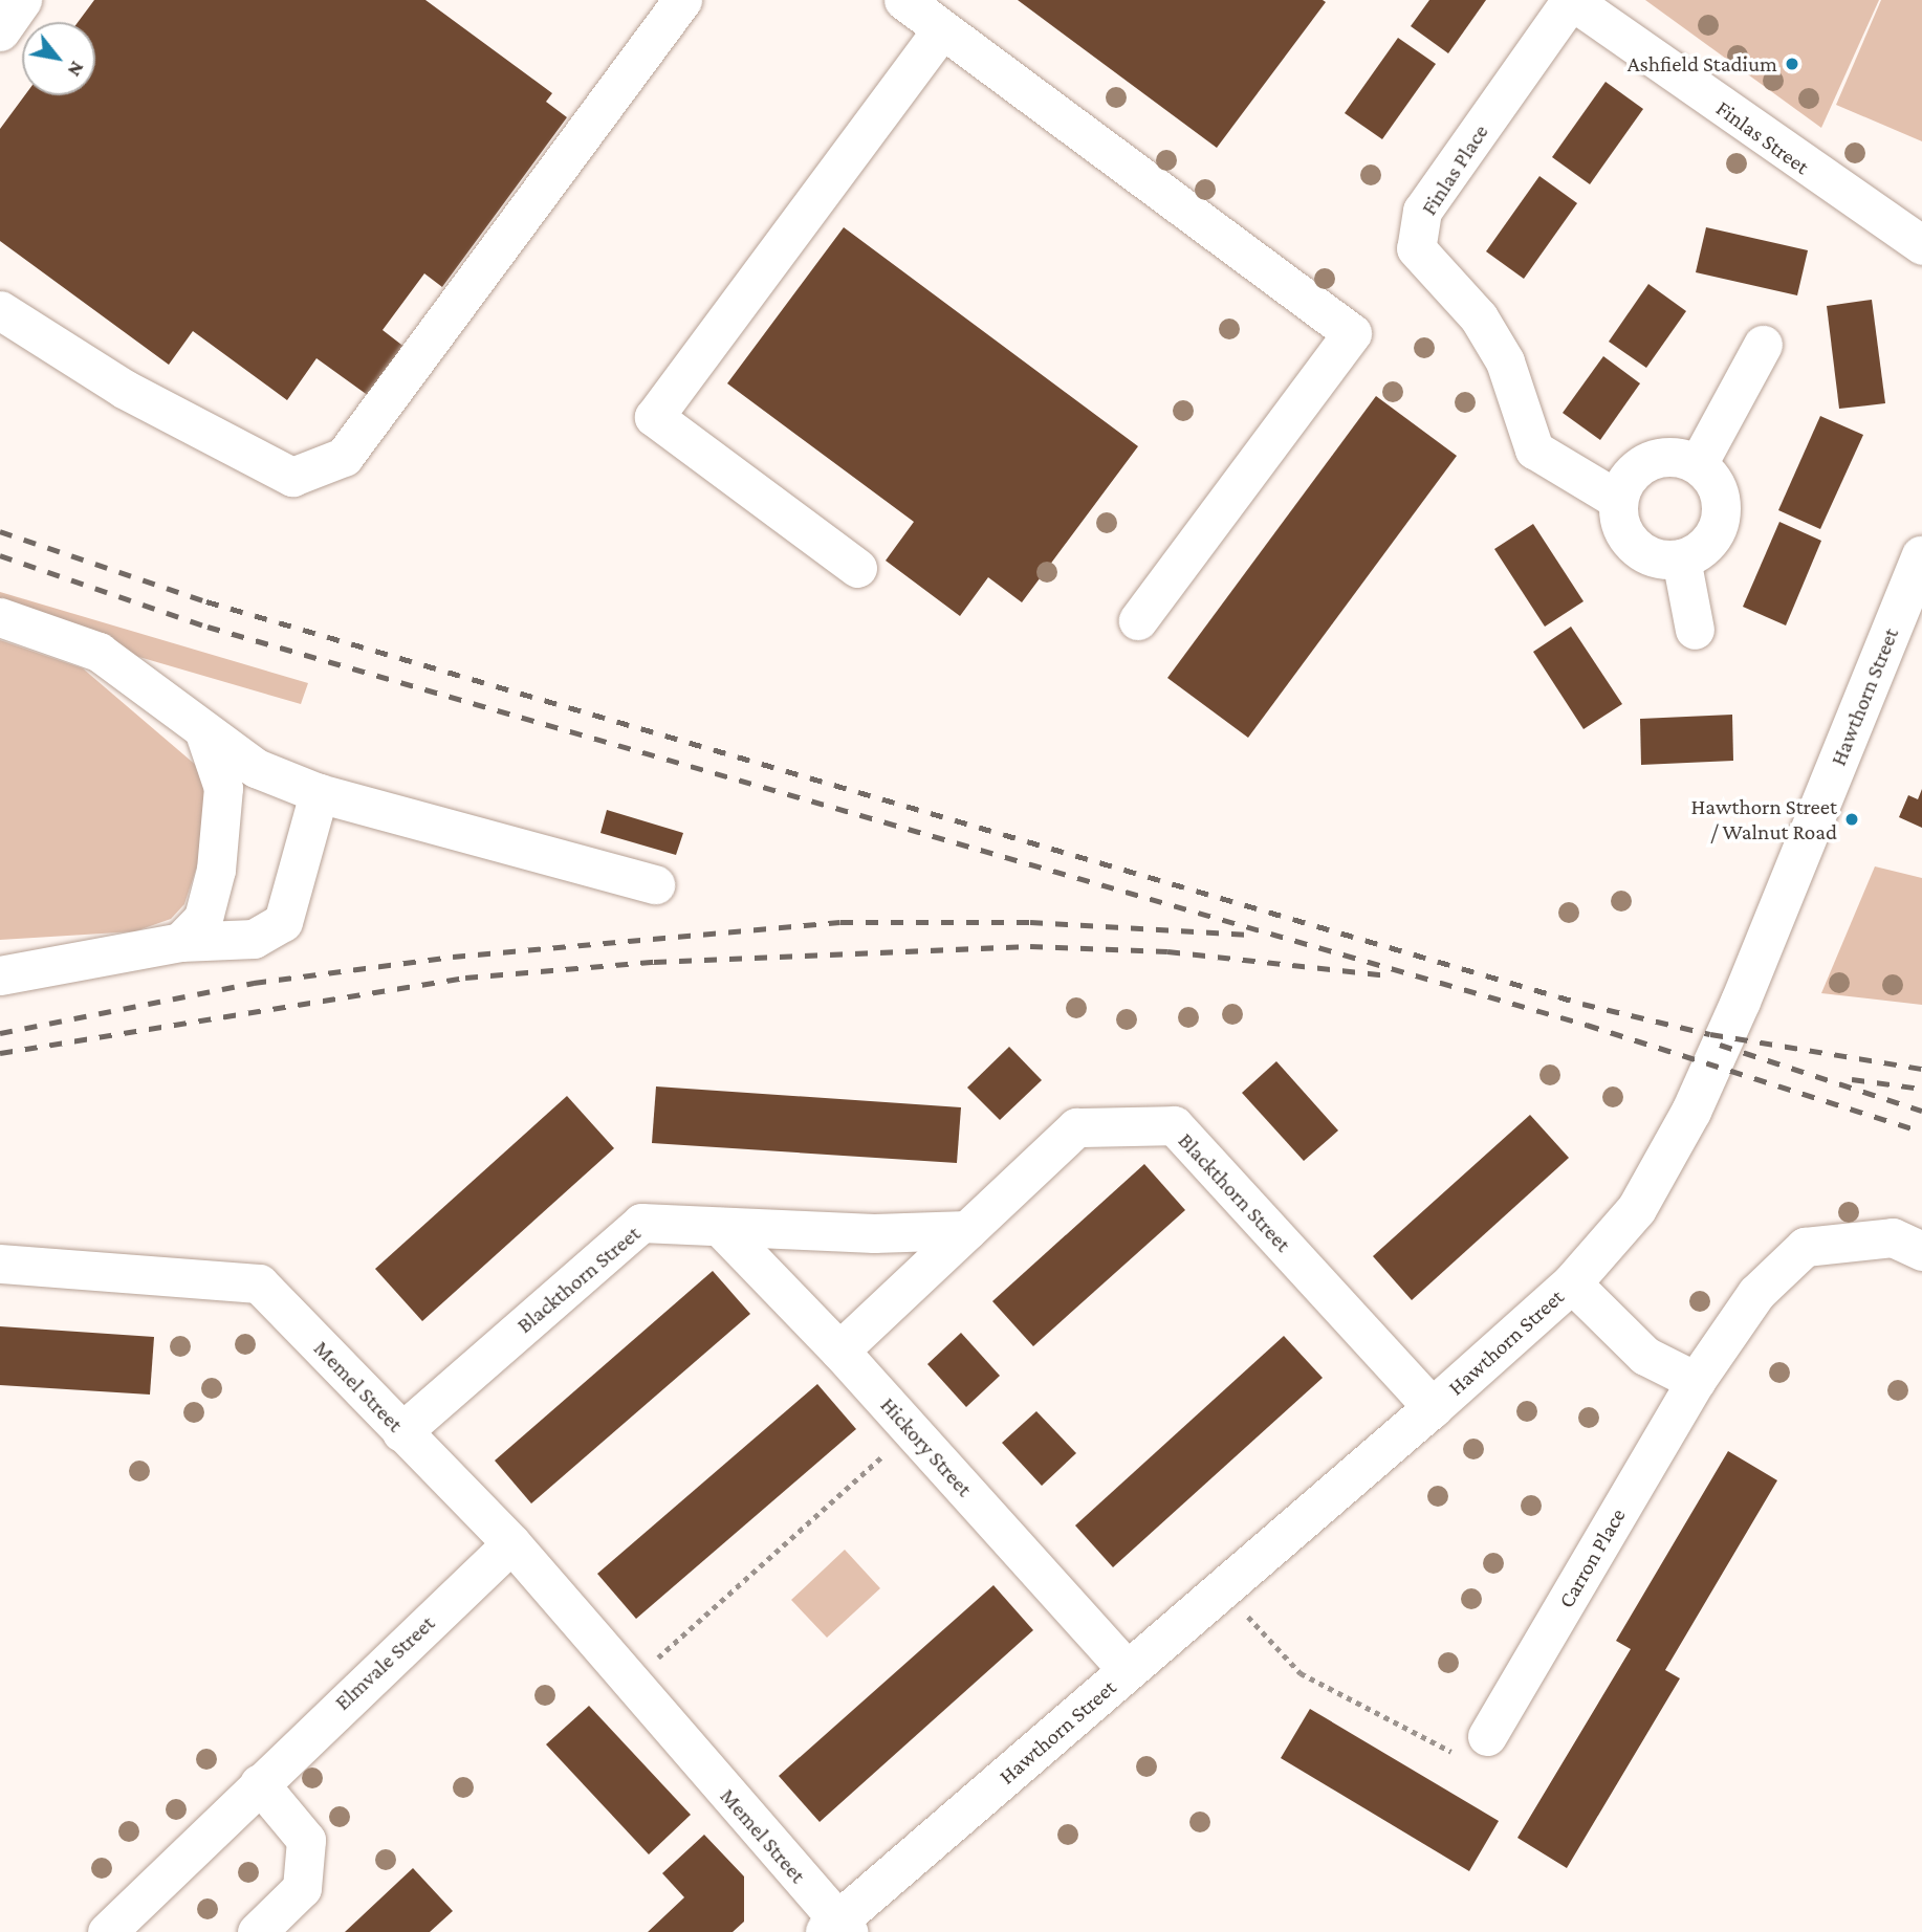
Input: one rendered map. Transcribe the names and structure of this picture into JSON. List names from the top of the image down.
{
  "streets": {
    "main road": ["Hawthorn Street"],
    "street": [
      "Finlas Street",
      "Finlas Place",
      "Blackthorn Street",
      "Memel Street",
      "Hickory Street",
      "Carron Place",
      "Elmvale Street"
    ]
  },
  "crossings": [
    ["Finlas Street", "Finlas Place"],
    ["Hawthorn Street", "Blackthorn Street"],
    ["Hawthorn Street", "Memel Street"],
    ["Hawthorn Street", "Hickory Street"],
    ["Blackthorn Street", "Memel Street"],
    ["Blackthorn Street", "Hickory Street"],
    ["Memel Street", "Elmvale Street"]
  ],
  "places": ["Ashfield Stadium", "Hawthorn Street / Walnut Road"],
  "north": "bottom right"
}
